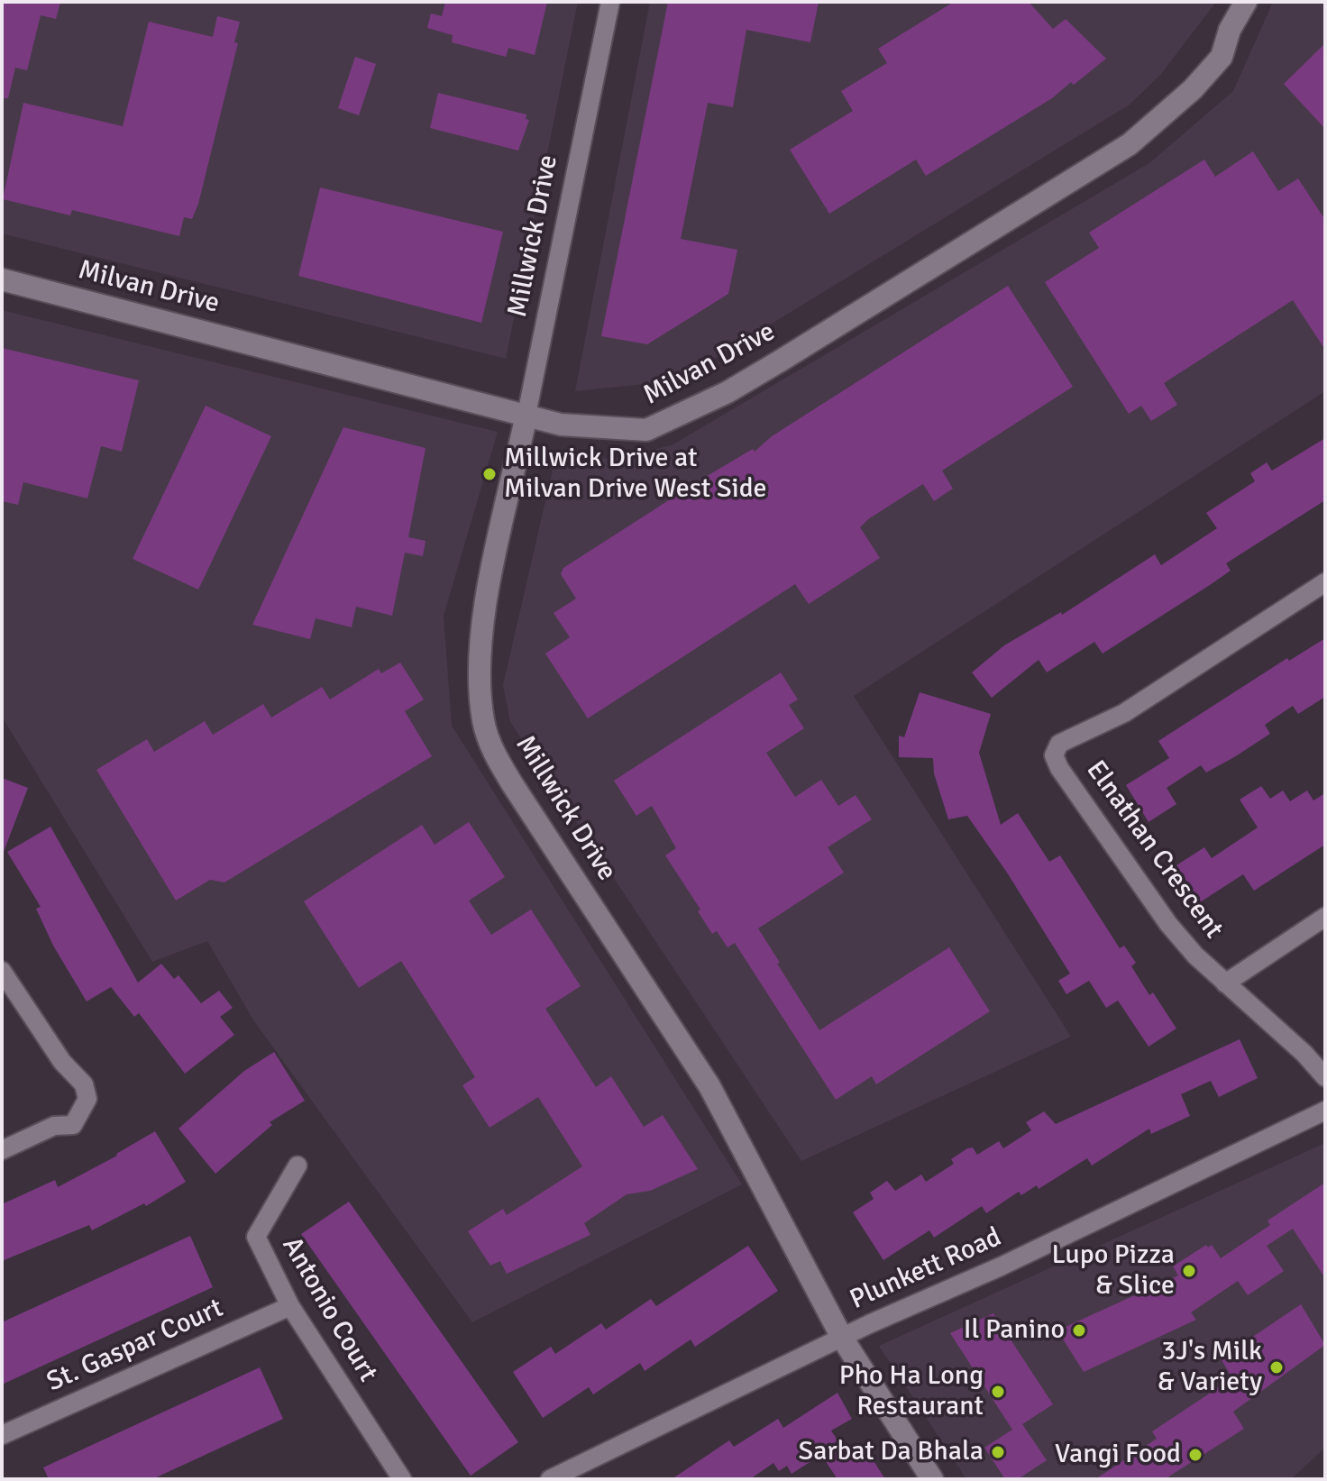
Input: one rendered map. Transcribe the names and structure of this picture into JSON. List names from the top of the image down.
{
  "streets": {
    "street": [
      "Millwick Drive",
      "Milvan Drive",
      "Elnathan Crescent",
      "Plunkett Road",
      "Antonio Court",
      "St. Gaspar Court"
    ]
  },
  "crossings": [
    ["Millwick Drive", "Milvan Drive"],
    ["Millwick Drive", "Plunkett Road"],
    ["Antonio Court", "St. Gaspar Court"]
  ],
  "places": [
    "Millwick Drive at Milvan Drive West Side",
    "Lupo Pizza & Slice",
    "Il Panino",
    "3J's Milk & Variety",
    "Pho Ha Long Restaurant",
    "Sarbat Da Bhala",
    "Vangi Food"
  ]
}
